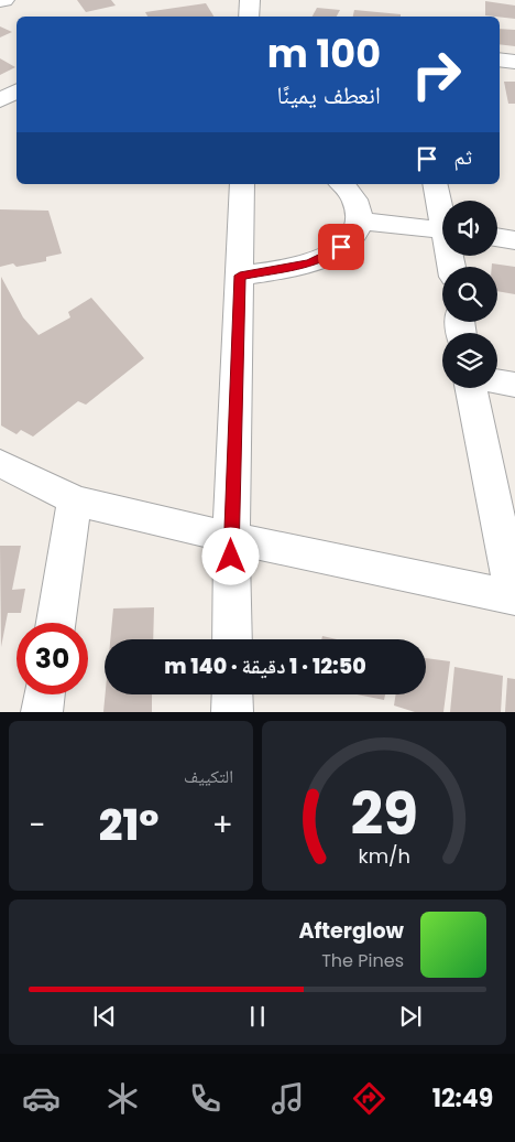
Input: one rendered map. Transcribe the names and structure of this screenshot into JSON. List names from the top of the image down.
{
  "page": {
    "turn": ["100 m", "انعطف يمينًا"],
    "then": "ثم",
    "limit": "30",
    "trip": "12:50 · 1 دقيقة · 140 m",
    "tile": "التكييف",
    "heat": ["−", "21°", "+"],
    "song": ["Afterglow", "The Pines"],
    "tabs": "12:49",
    "gauge": ["29", "km/h"]
  }
}
